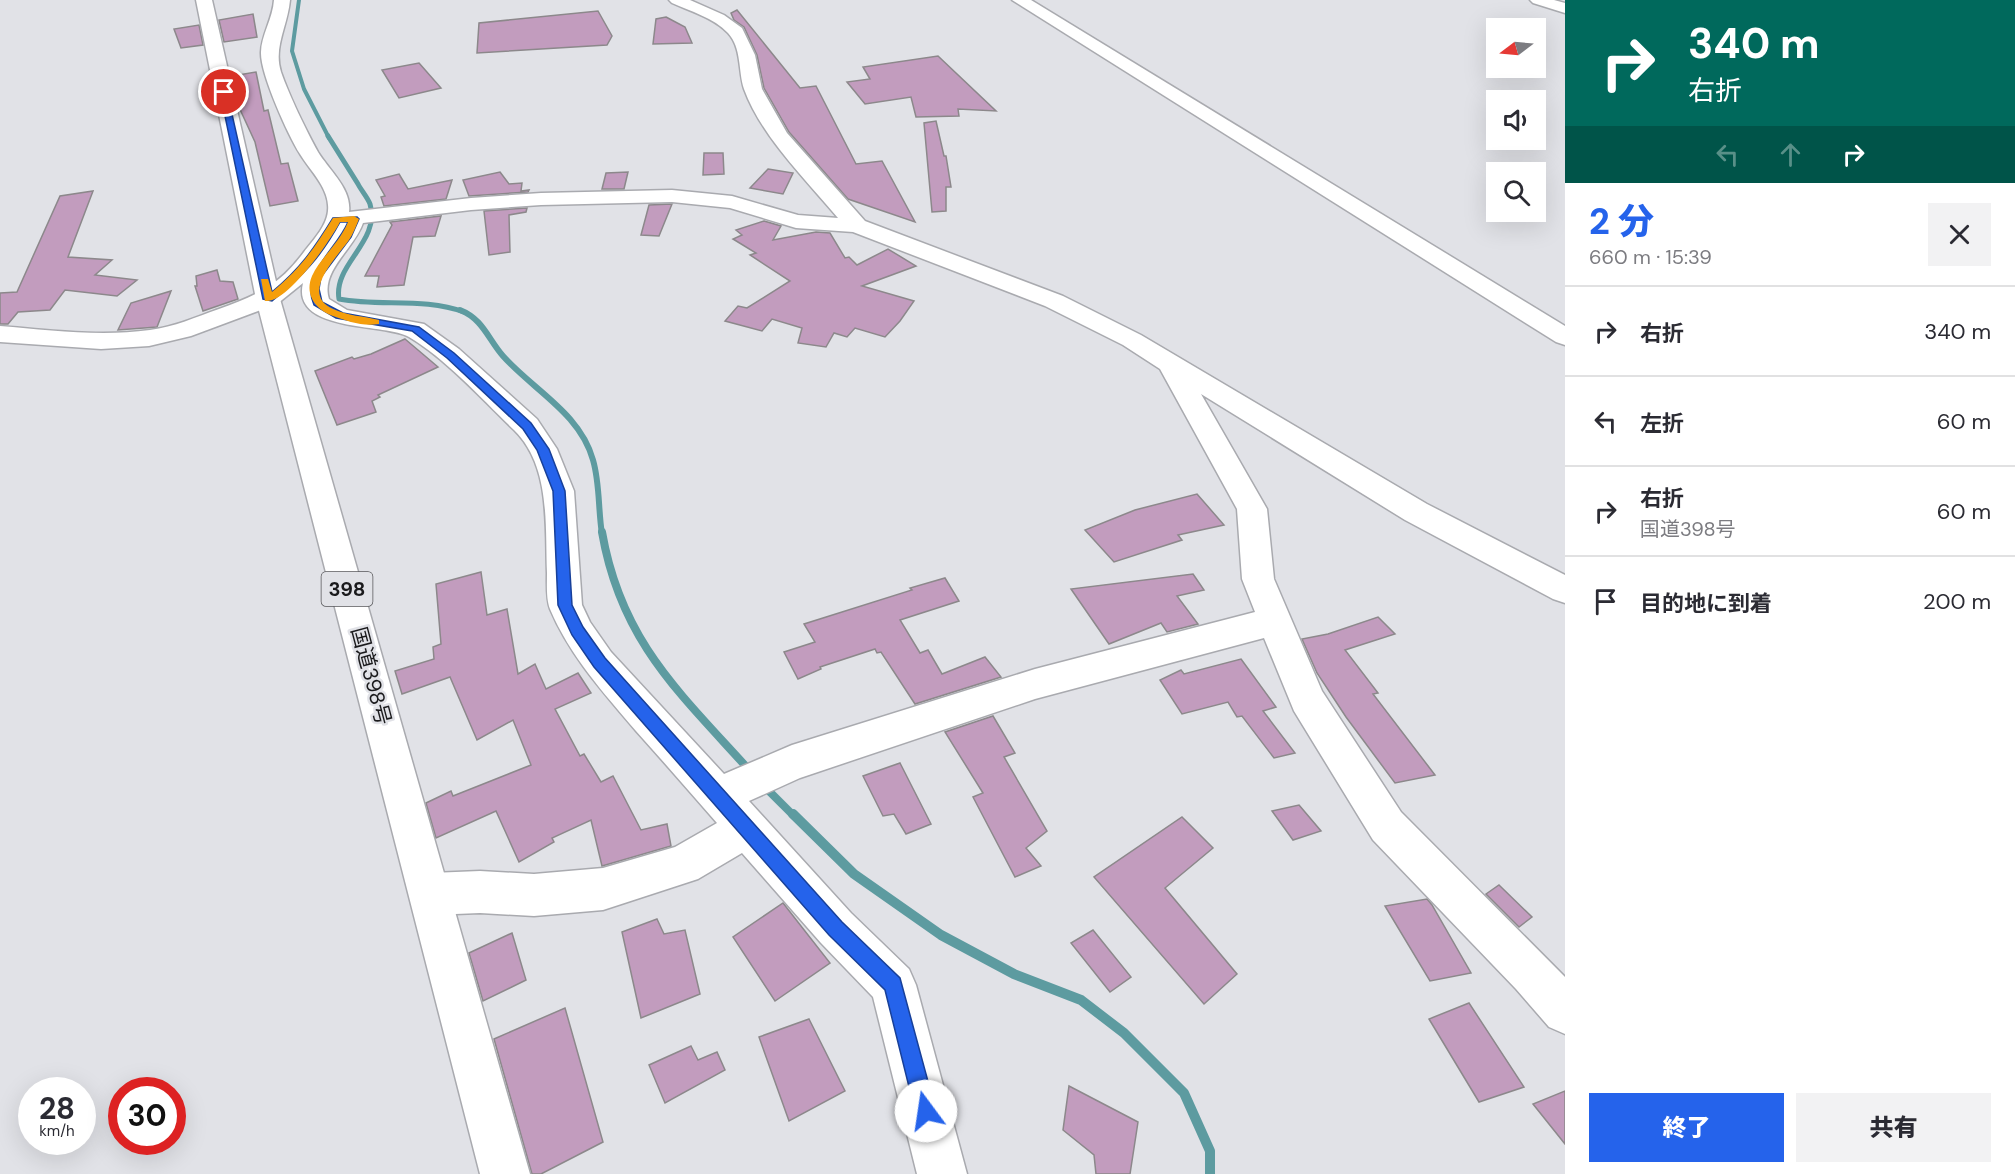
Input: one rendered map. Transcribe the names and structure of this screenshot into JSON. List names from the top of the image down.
{
  "streets": {
    "main road": ["398", "国道398号"]
  },
  "north": "left",
  "page": {
    "turn": ["340 m", "右折"],
    "heading": ["2 分", "660 m · 15:39"],
    "list": [
      {
        "name": "右折",
        "value": "340 m"
      },
      {
        "name": "左折",
        "value": "60 m"
      },
      {
        "name": "右折",
        "note": "国道398号",
        "value": "60 m"
      },
      {
        "name": "目的地に到着",
        "value": "200 m"
      }
    ],
    "speed": "28 km/h",
    "limit": "30",
    "buttons": ["終了", "共有"]
  }
}
